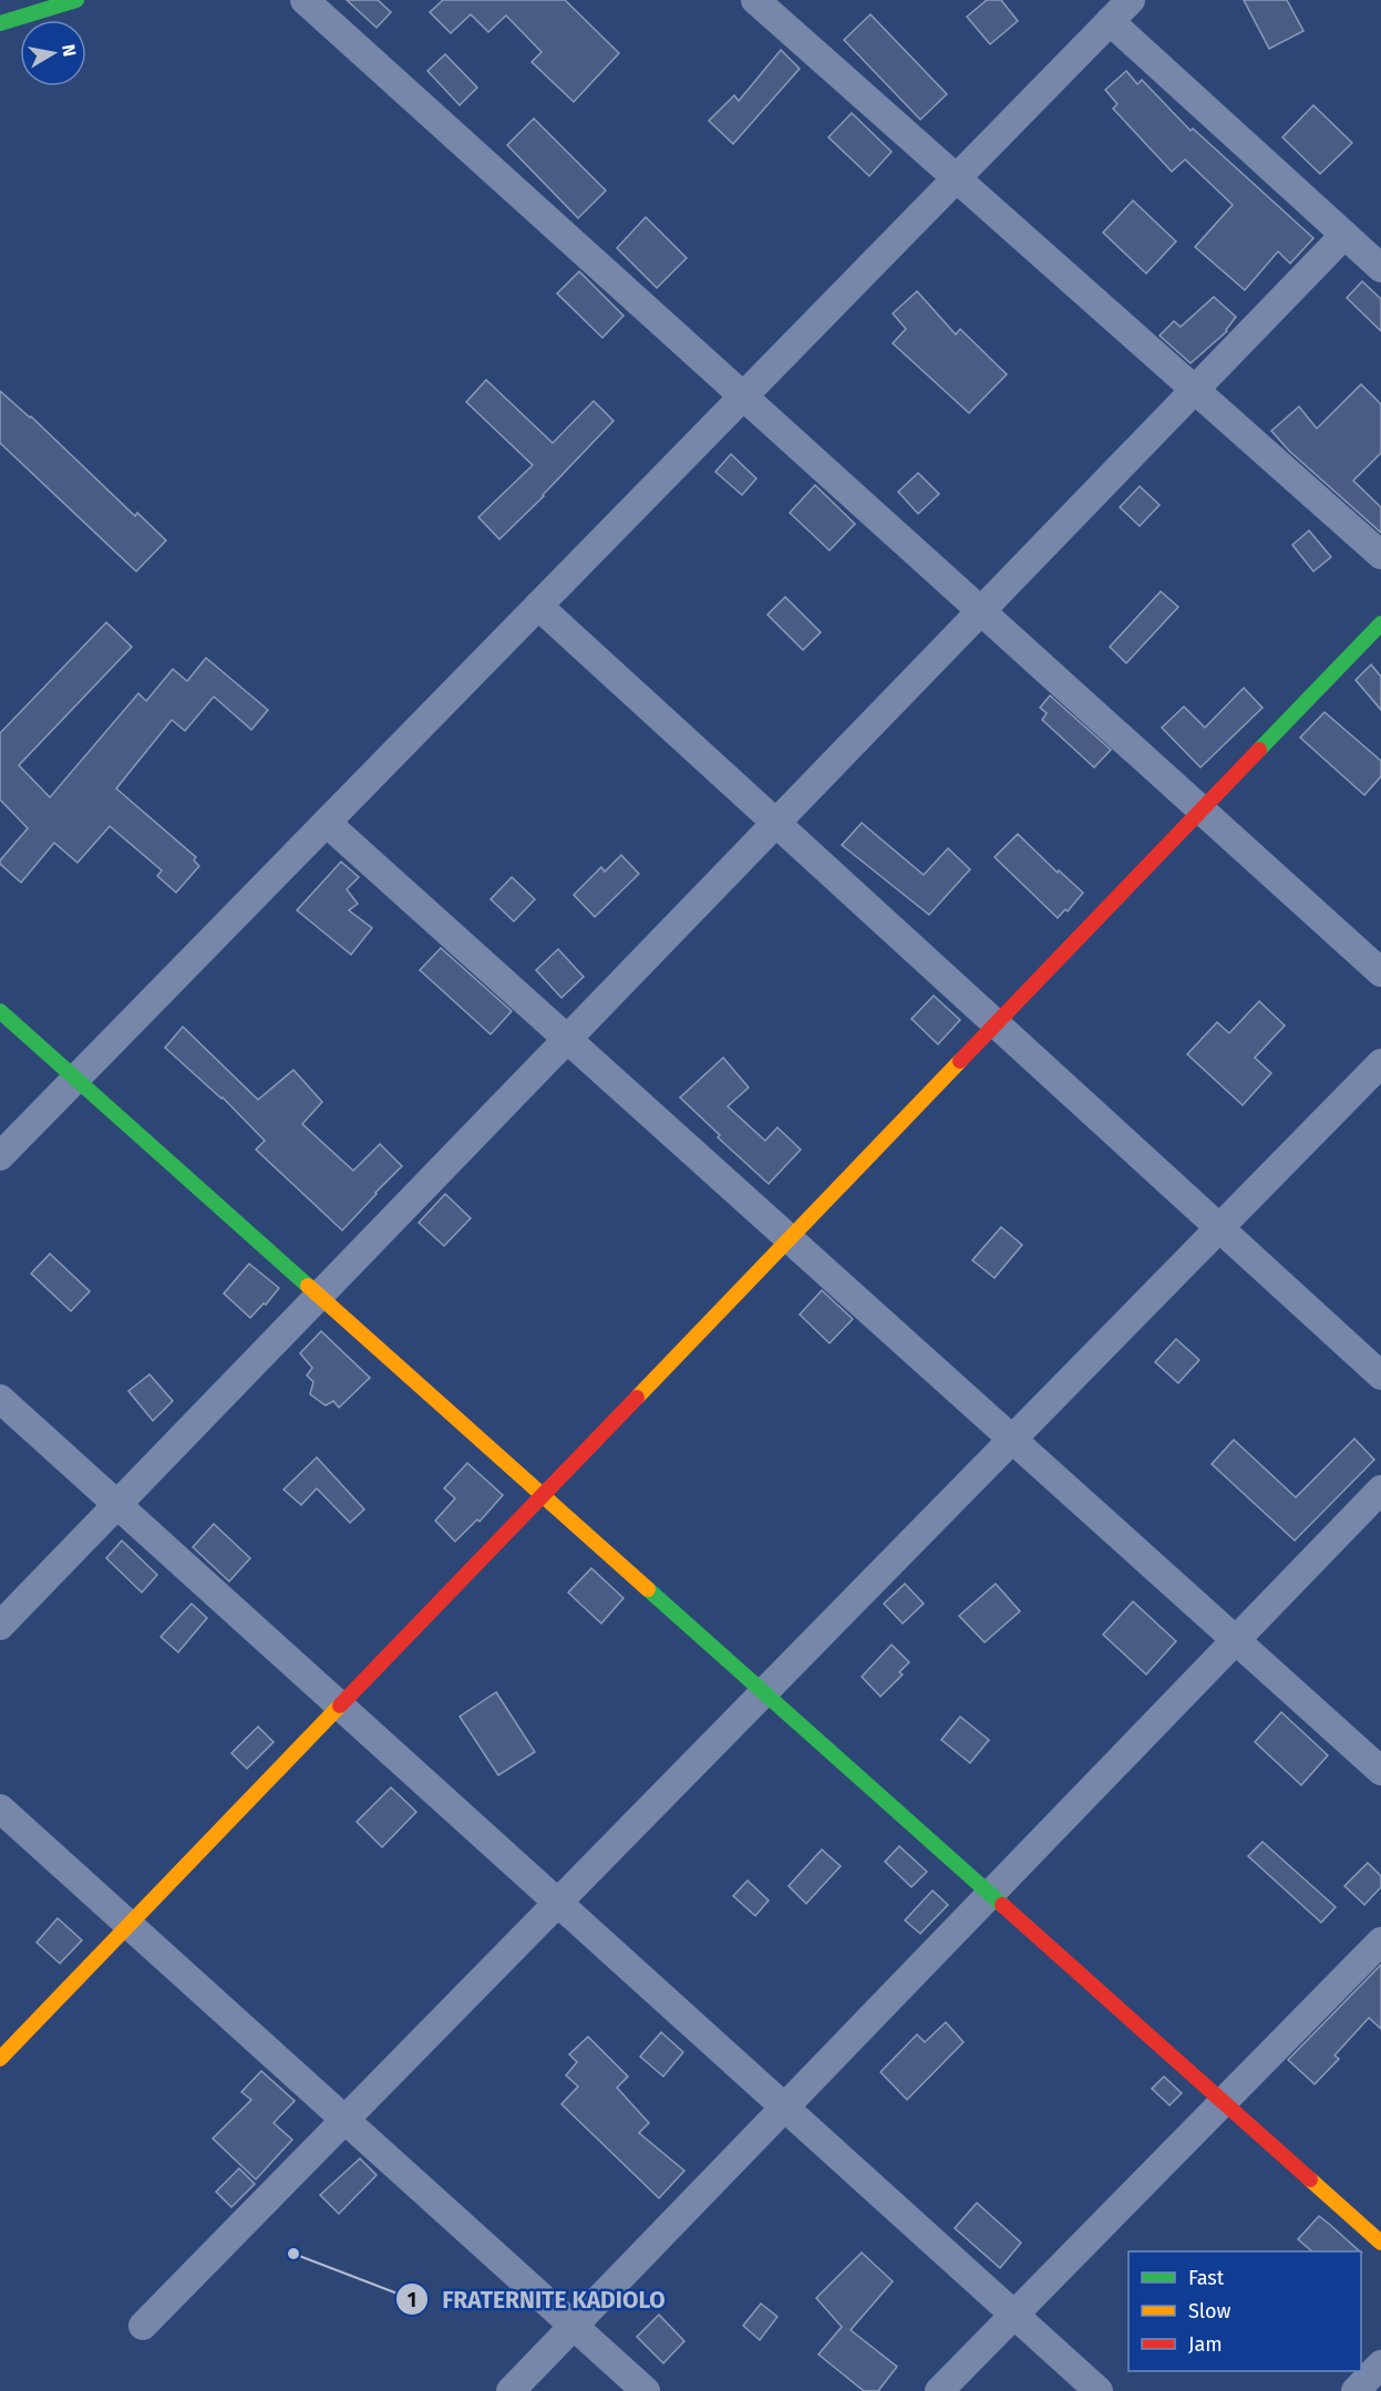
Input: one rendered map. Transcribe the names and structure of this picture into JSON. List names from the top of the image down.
{
  "places": ["FRATERNITE KADIOLO"],
  "legend": ["Fast", "Slow", "Jam"],
  "north": "right"
}
